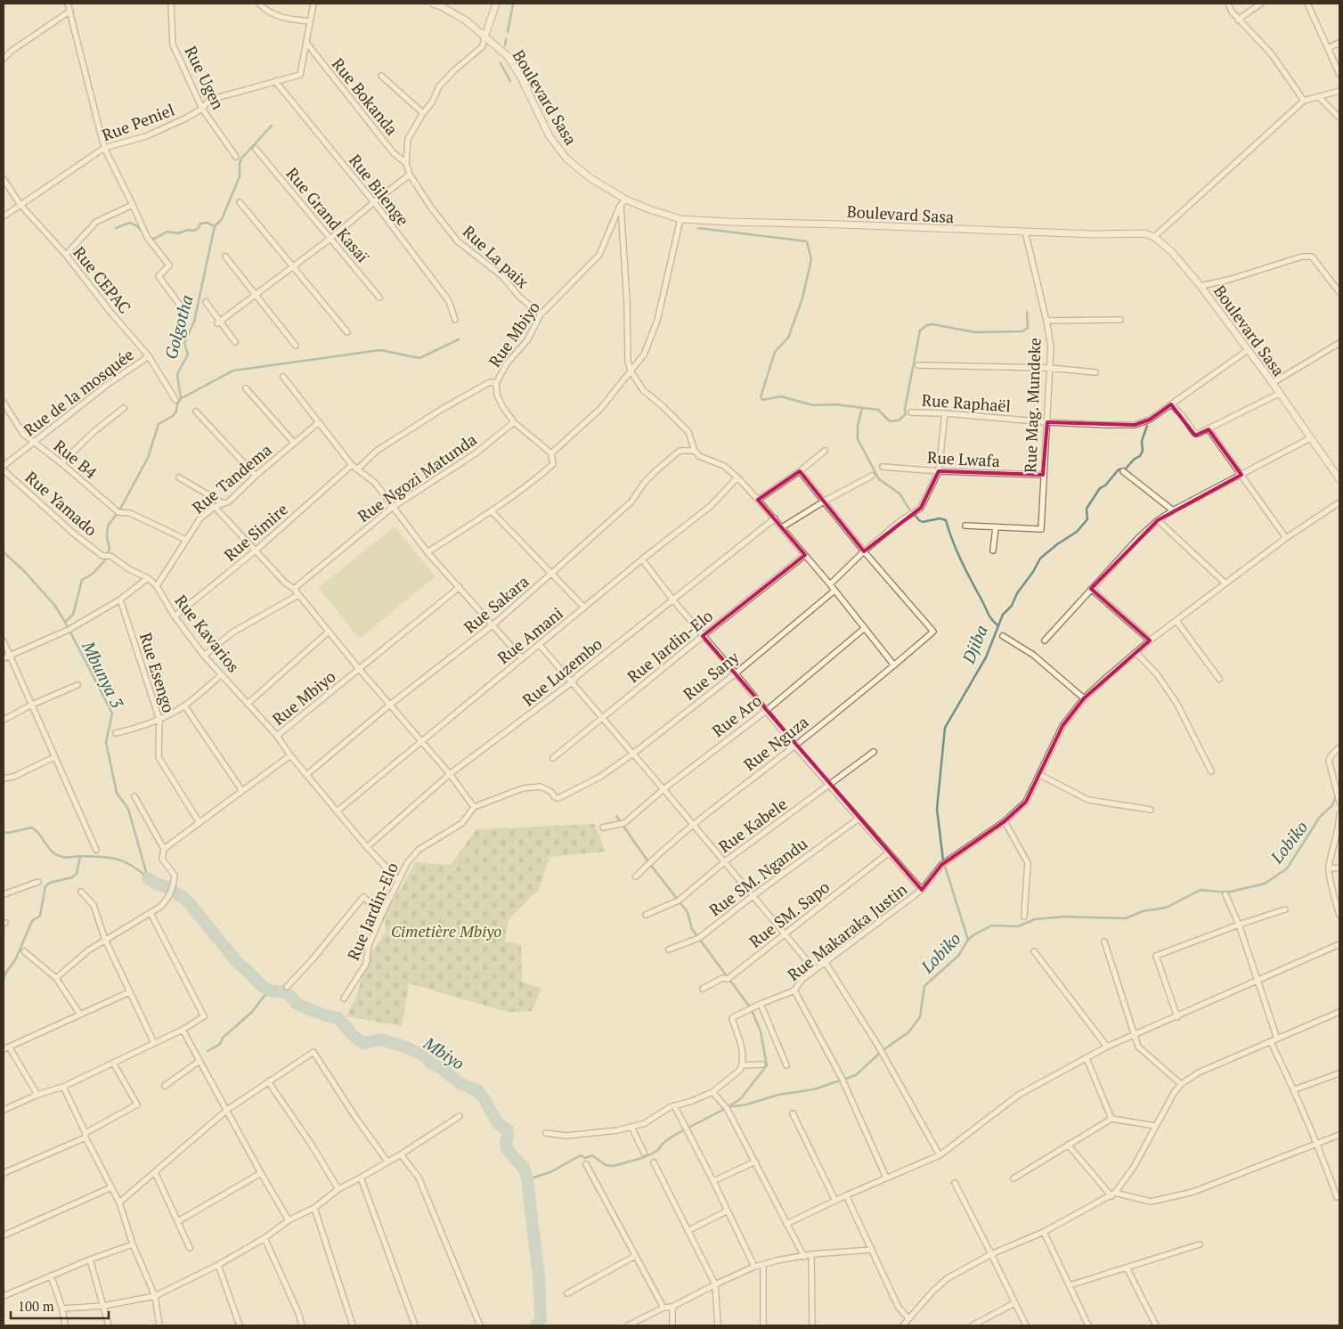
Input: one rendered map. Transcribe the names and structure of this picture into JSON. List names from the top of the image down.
{
  "streets": {
    "street": [
      "Rue Ugen",
      "Rue Bokanda",
      "Boulevard Sasa",
      "Rue Peniel",
      "Rue Bilenge",
      "Rue Grand Kasaï",
      "Rue La paix",
      "Rue CEPAC",
      "Rue Mbiyo",
      "Rue de la mosquée",
      "Rue Raphaël",
      "Rue Mag. Mundeke",
      "Rue B4",
      "Rue Lwafa",
      "Rue Ngozi Matunda",
      "Rue Tandema",
      "Rue Yamado",
      "Rue Simire",
      "Rue Sakara",
      "Rue Kavarios",
      "Rue Amani",
      "Rue Jardin-Elo",
      "Rue Luzembo",
      "Rue Esengo",
      "Rue Sany",
      "Rue Aro",
      "Rue Nguza",
      "Rue Kabele",
      "Rue SM. Ngandu",
      "Rue SM. Sapo",
      "Rue Makaraka Justin"
    ]
  },
  "crossings": [
    ["Rue Ugen", "Rue Peniel"],
    ["Rue Bokanda", "Rue Peniel"],
    ["Rue Bokanda", "Rue La paix"],
    ["Boulevard Sasa", "Rue La paix"],
    ["Boulevard Sasa", "Rue Mbiyo"],
    ["Boulevard Sasa", "Rue Raphaël"],
    ["Boulevard Sasa", "Rue Mag. Mundeke"],
    ["Rue Peniel", "Rue Bilenge"],
    ["Rue Peniel", "Rue CEPAC"],
    ["Rue La paix", "Rue Mbiyo"],
    ["Rue CEPAC", "Rue de la mosquée"],
    ["Rue Mbiyo", "Rue Ngozi Matunda"],
    ["Rue Mbiyo", "Rue Sakara"],
    ["Rue Mbiyo", "Rue Kavarios"],
    ["Rue Mbiyo", "Rue Amani"],
    ["Rue Mbiyo", "Rue Jardin-Elo"],
    ["Rue Mbiyo", "Rue Luzembo"],
    ["Rue de la mosquée", "Rue B4"],
    ["Rue Raphaël", "Rue Mag. Mundeke"],
    ["Rue Mag. Mundeke", "Rue Lwafa"],
    ["Rue B4", "Rue Tandema"],
    ["Rue Tandema", "Rue Kavarios"],
    ["Rue Yamado", "Rue Kavarios"],
    ["Rue Simire", "Rue Kavarios"],
    ["Rue Jardin-Elo", "Rue Sany"]
  ],
  "water": [
    "Golgotha",
    "Djiba",
    "Mbunya 3",
    "Lobiko",
    "Mbiyo"
  ],
  "parks": ["Cimetière Mbiyo"],
  "scale_bar": "100 m"
}
